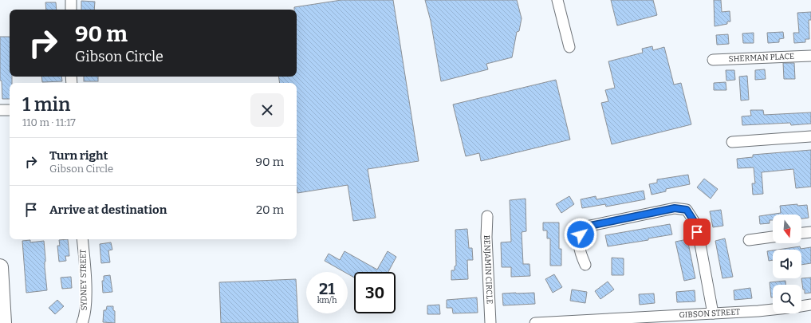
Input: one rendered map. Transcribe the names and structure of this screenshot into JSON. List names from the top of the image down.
{
  "streets": {
    "street": [
      "SHERMAN PLACE",
      "BENJAMIN CIRCLE",
      "SYDNEY STREET",
      "GIBSON STREET"
    ]
  },
  "north": "bottom",
  "page": {
    "turn": ["90 m", "Gibson Circle"],
    "heading": ["1 min", "110 m · 11:17"],
    "list": [
      {
        "name": "Turn right",
        "note": "Gibson Circle",
        "value": "90 m"
      },
      {
        "name": "Arrive at destination",
        "value": "20 m"
      }
    ],
    "speed": "21 km/h",
    "limit": "30"
  }
}
